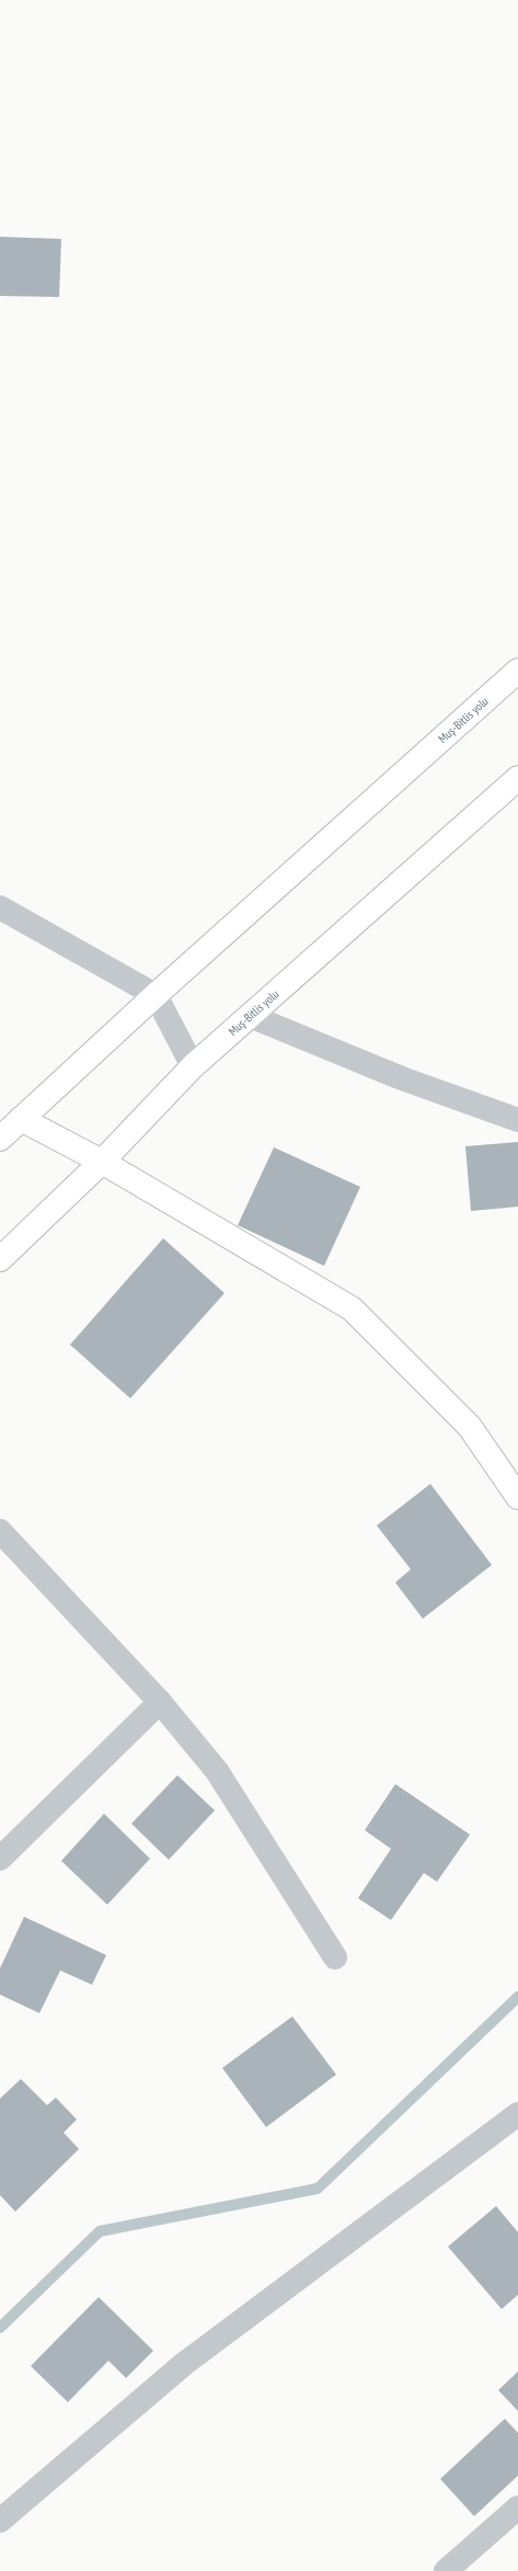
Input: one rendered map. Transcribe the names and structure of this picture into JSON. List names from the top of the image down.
{
  "streets": {
    "main road": ["Muş-Bitlis yolu"]
  }
}
